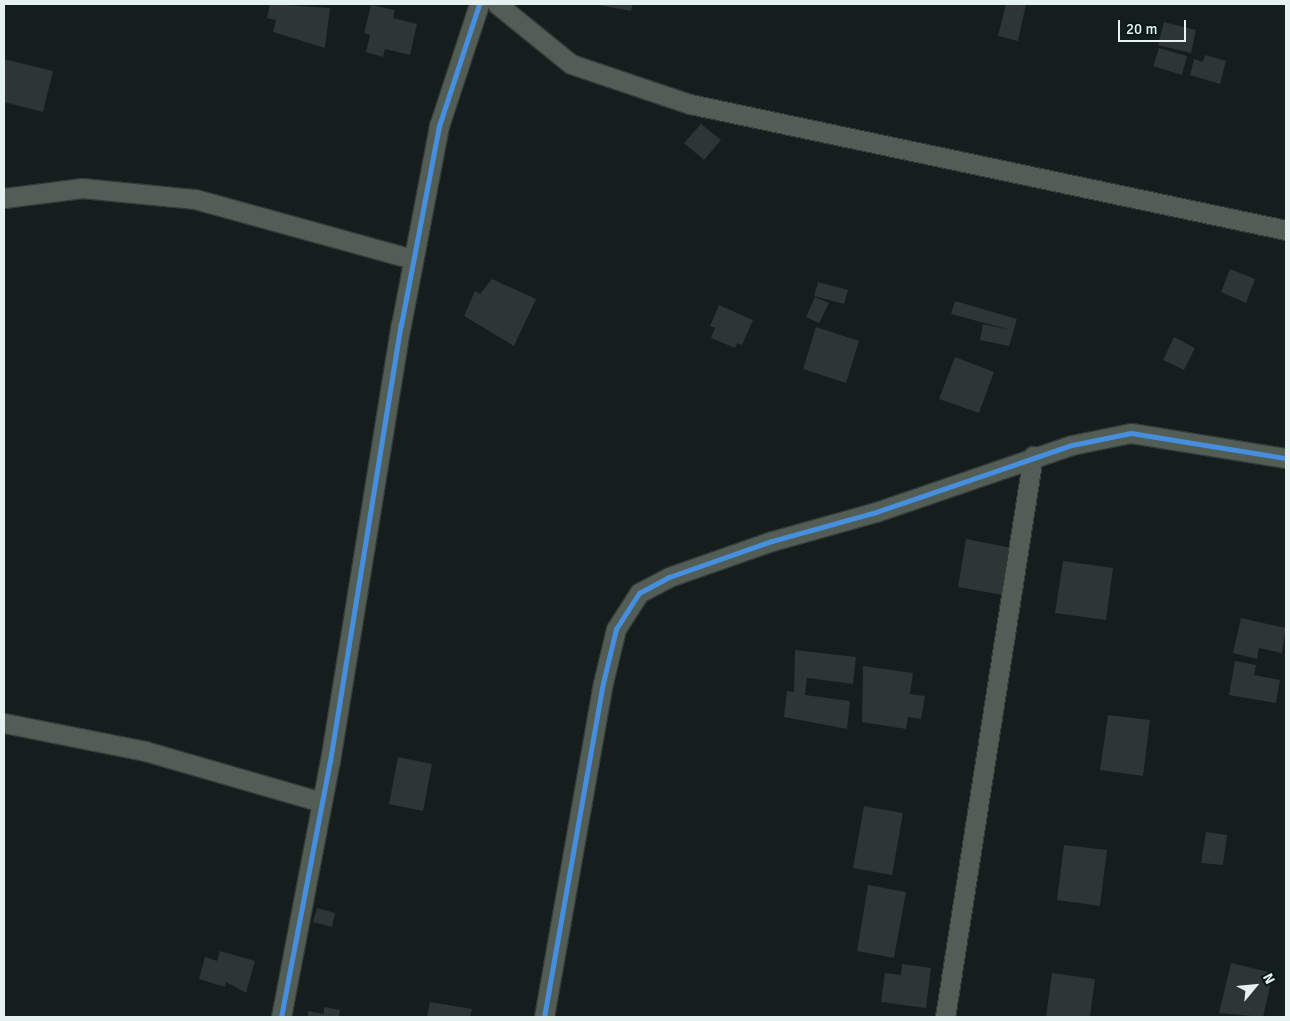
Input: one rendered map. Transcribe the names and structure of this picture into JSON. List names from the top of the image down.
{
  "scale_bar": "20 m",
  "north": "top right"
}
